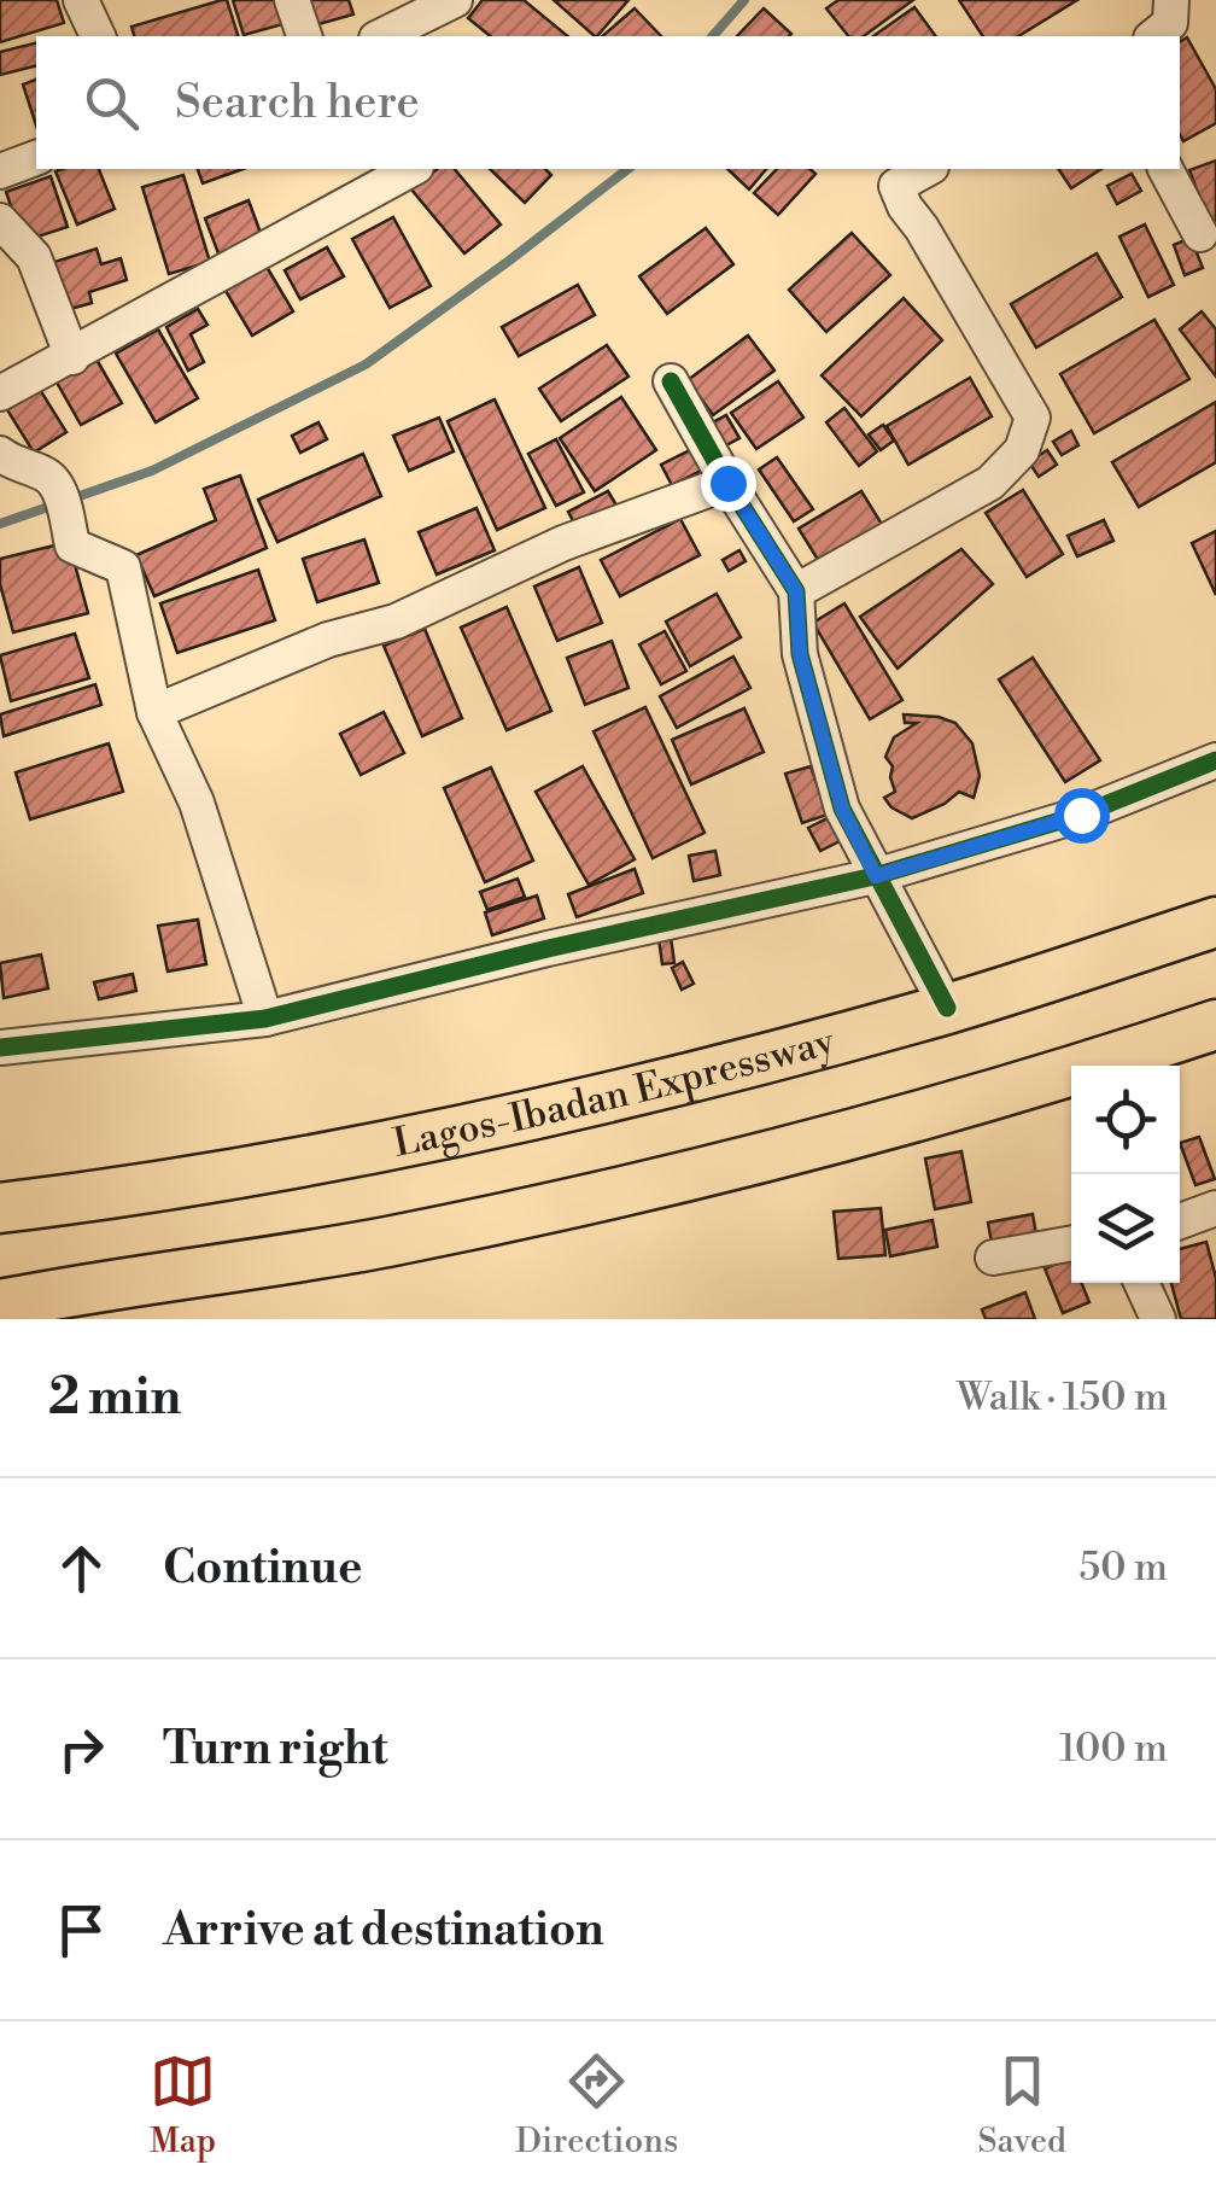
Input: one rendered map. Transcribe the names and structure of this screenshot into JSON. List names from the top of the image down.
{
  "streets": {
    "highway": ["Lagos-Ibadan Expressway"]
  },
  "page": {
    "search": "Search here",
    "heading": ["2 min", "Walk · 150 m"],
    "list": [
      ["Continue", "50 m"],
      ["Turn right", "100 m"],
      "Arrive at destination"
    ],
    "nav": ["Map", "Directions", "Saved"]
  }
}
